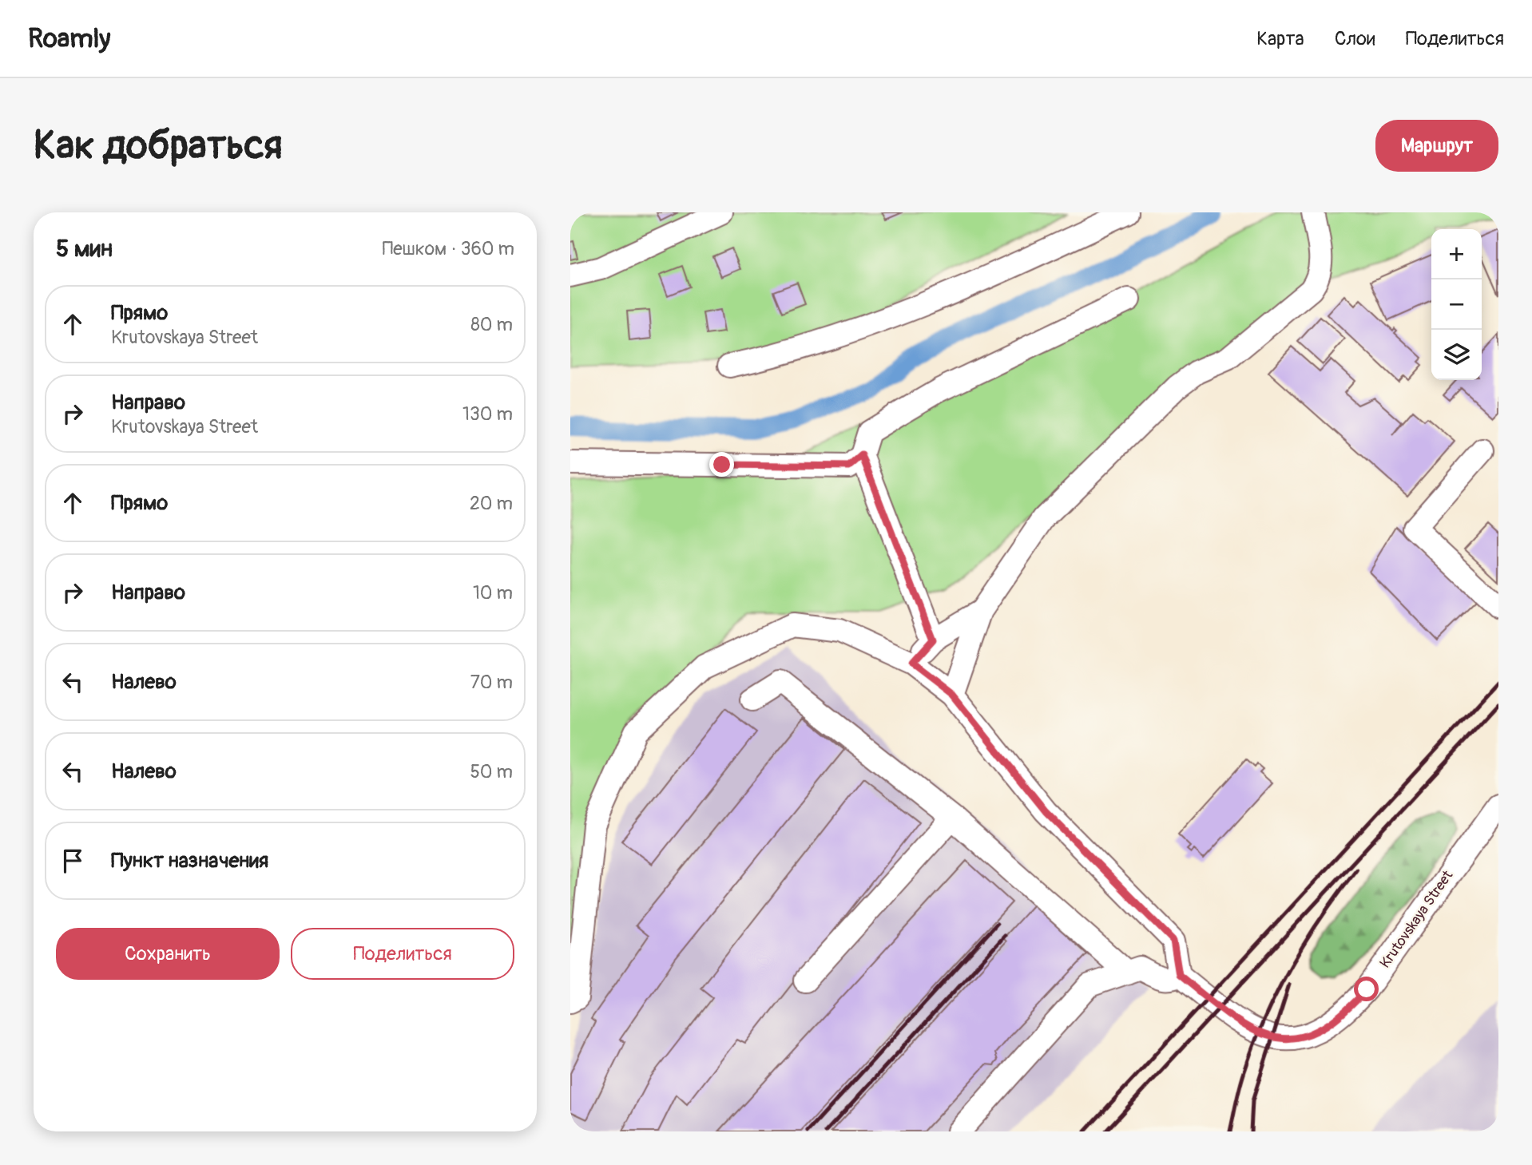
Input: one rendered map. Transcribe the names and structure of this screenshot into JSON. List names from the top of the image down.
{
  "streets": {
    "street": ["Krutovskaya Street"]
  },
  "page": {
    "header": "Roamly",
    "nav": ["Карта", "Слои", "Поделиться"],
    "buttons": [
      "Маршрут",
      ["Сохранить", "Поделиться"]
    ],
    "title": "Как добраться",
    "heading": ["5 мин", "Пешком · 360 m"],
    "map_buttons": ["+", "−"],
    "list": [
      ["Прямо", "Krutovskaya Street", "80 m"],
      ["Направо", "Krutovskaya Street", "130 m"],
      ["Прямо", "20 m"],
      ["Направо", "10 m"],
      ["Налево", "70 m"],
      ["Налево", "50 m"],
      "Пункт назначения"
    ]
  }
}
